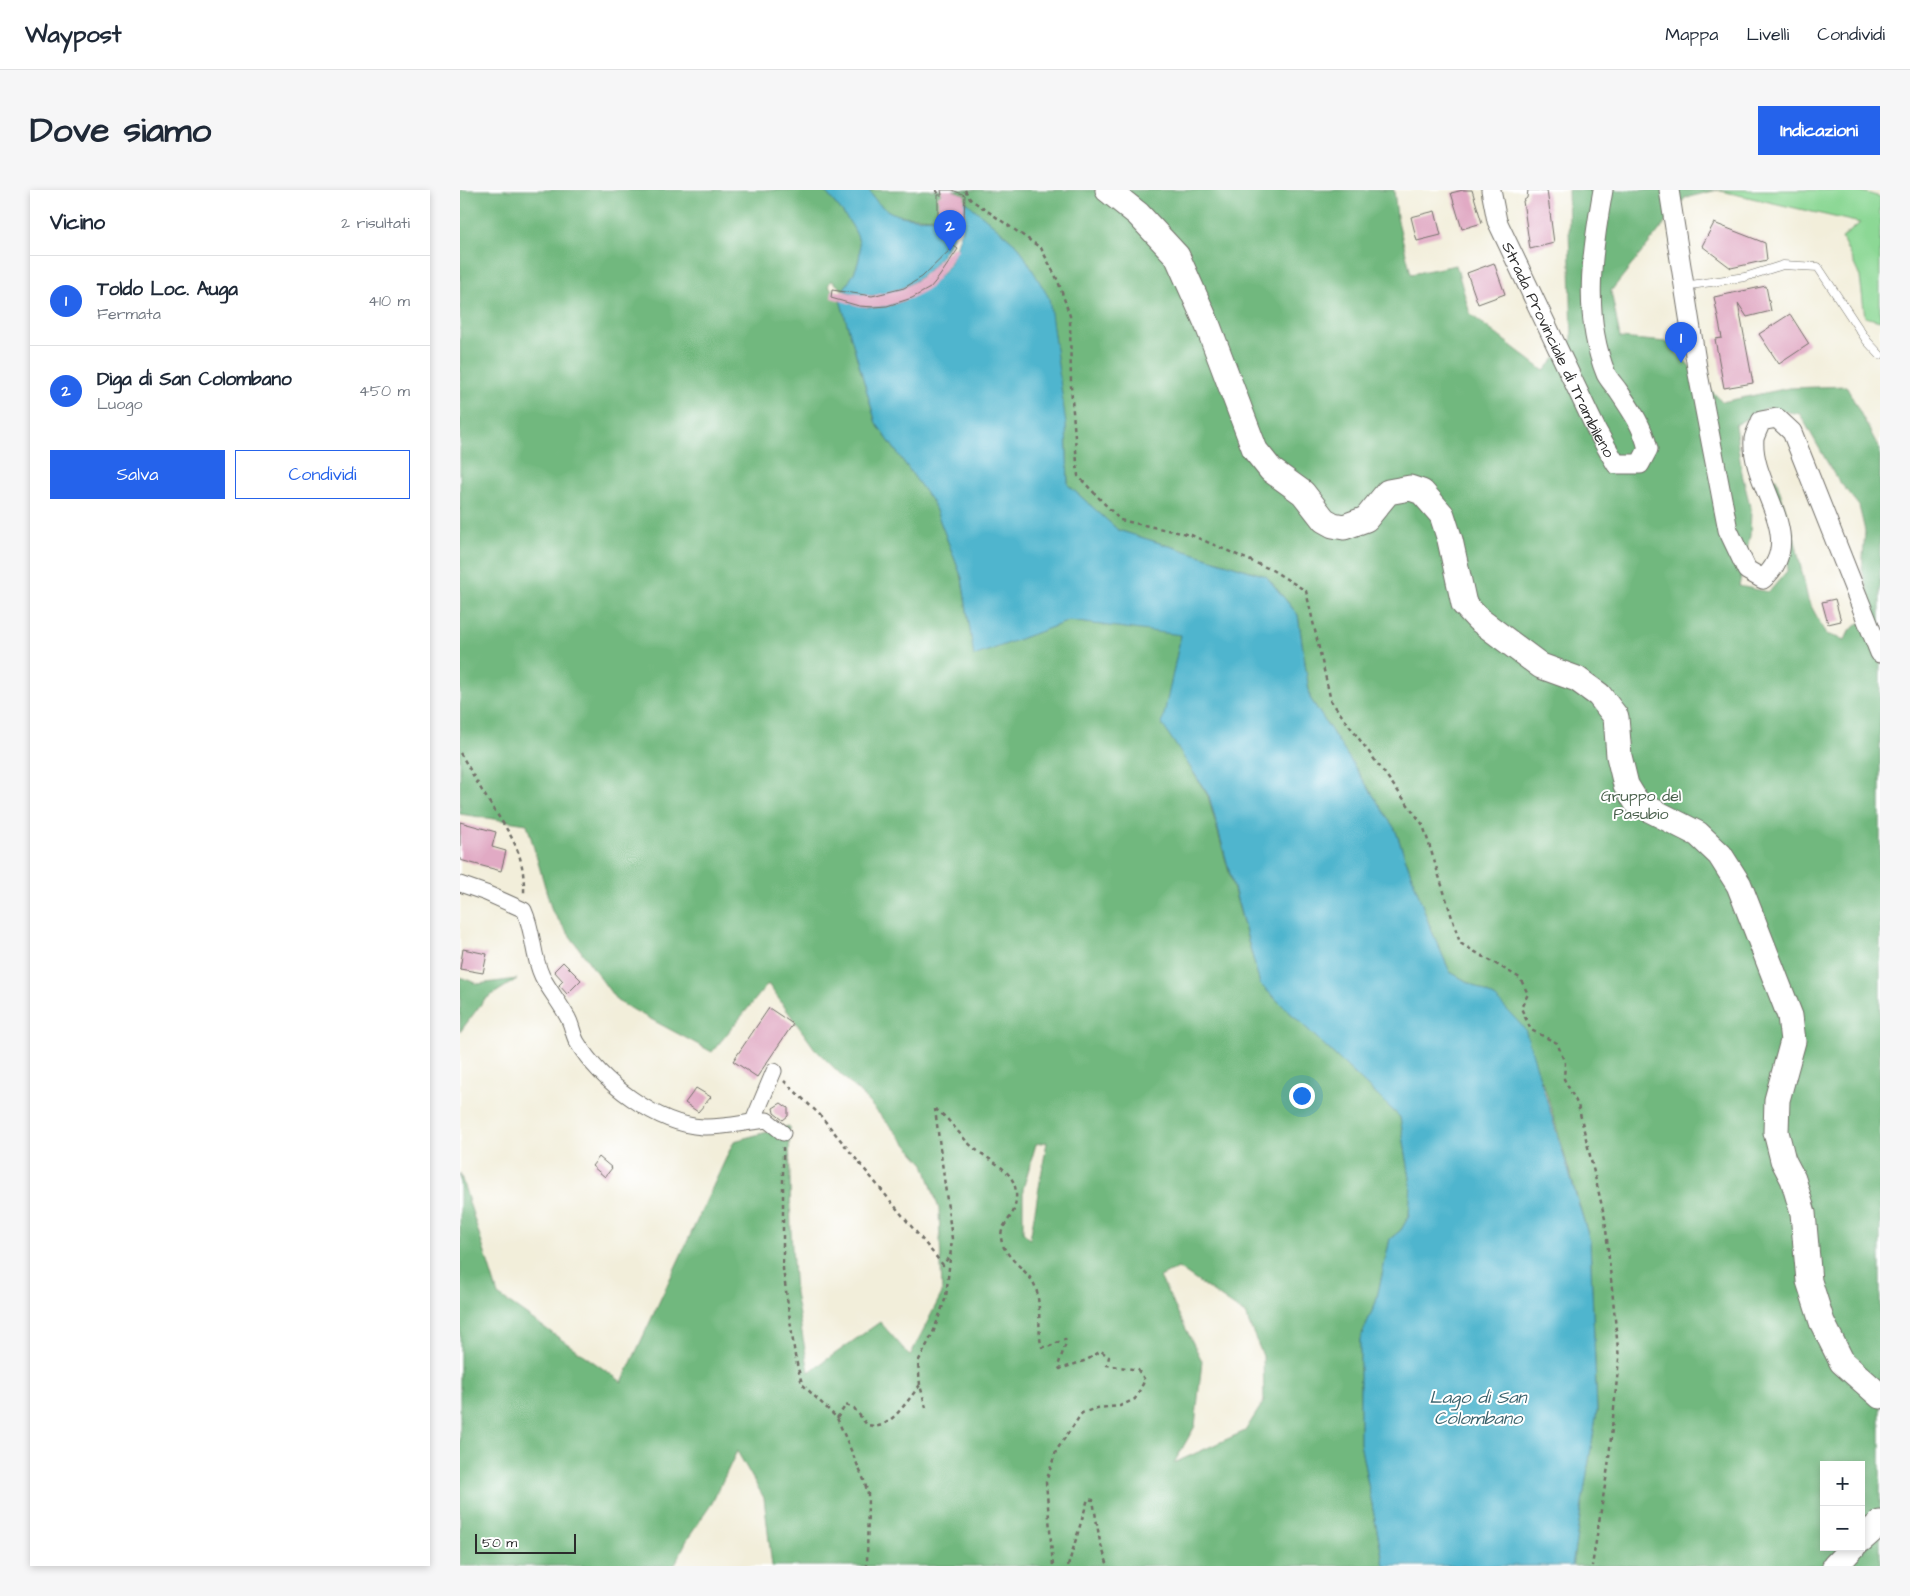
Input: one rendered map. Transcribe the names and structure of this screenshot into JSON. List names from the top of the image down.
{
  "streets": {
    "street": ["Strada Provinciale di Trambileno"]
  },
  "water": ["Lago di San Colombano"],
  "parks": ["Gruppo del Pasubio"],
  "scale_bar": "50 m",
  "page": {
    "header": "Waypost",
    "nav": ["Mappa", "Livelli", "Condividi"],
    "title": "Dove siamo",
    "buttons": [
      "Indicazioni",
      ["Salva", "Condividi"]
    ],
    "heading": ["Vicino", "2 risultati"],
    "pins": ["2", "1"],
    "list": [
      {
        "mark": "1",
        "name": "Toldo Loc. Auga",
        "note": "Fermata",
        "value": "410 m"
      },
      {
        "mark": "2",
        "name": "Diga di San Colombano",
        "note": "Luogo",
        "value": "450 m"
      }
    ],
    "map_buttons": ["+", "−"],
    "scale": "50 m"
  }
}
